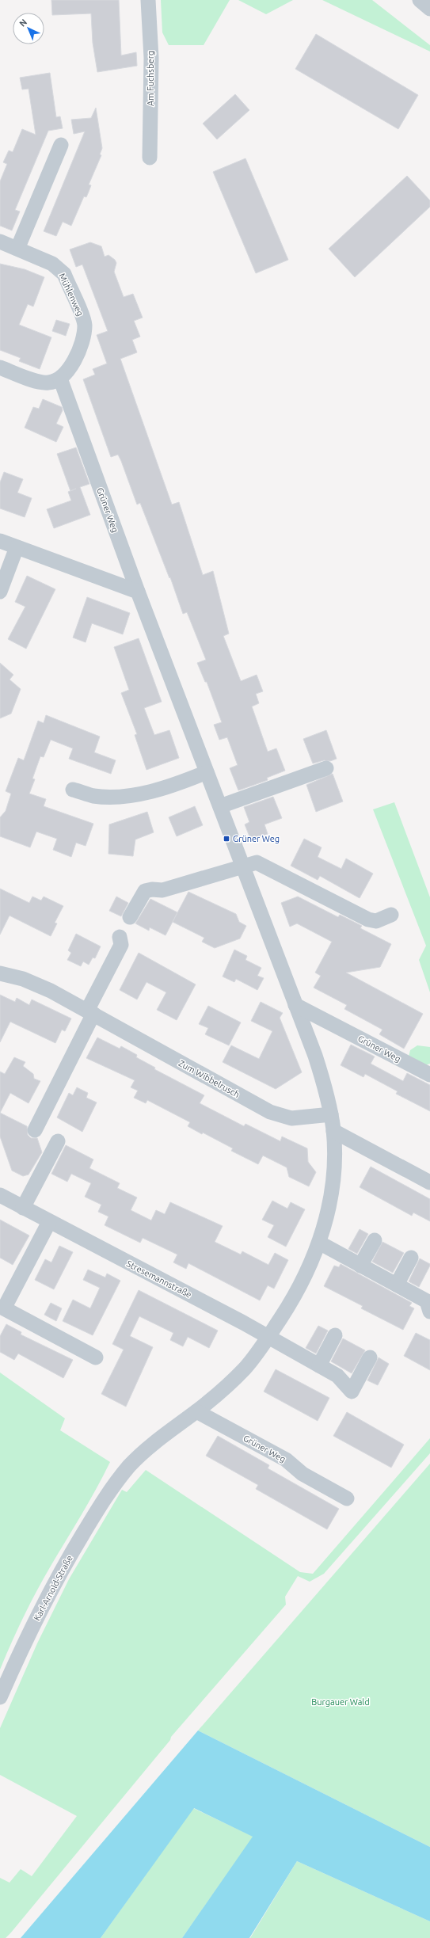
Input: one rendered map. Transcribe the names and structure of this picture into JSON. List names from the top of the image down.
{
  "streets": {
    "street": [
      "Am Fuchsberg",
      "Mühlenweg",
      "Grüner Weg",
      "Zum Wibbelrusch",
      "Stresemannstraße",
      "Karl-Arnold-Straße"
    ]
  },
  "crossings": [
    ["Mühlenweg", "Grüner Weg"],
    ["Grüner Weg", "Zum Wibbelrusch"],
    ["Grüner Weg", "Stresemannstraße"],
    ["Grüner Weg", "Karl-Arnold-Straße"]
  ],
  "parks": ["Burgauer Wald"],
  "places": {
    "transit": ["Grüner Weg"]
  },
  "north": "top left"
}
